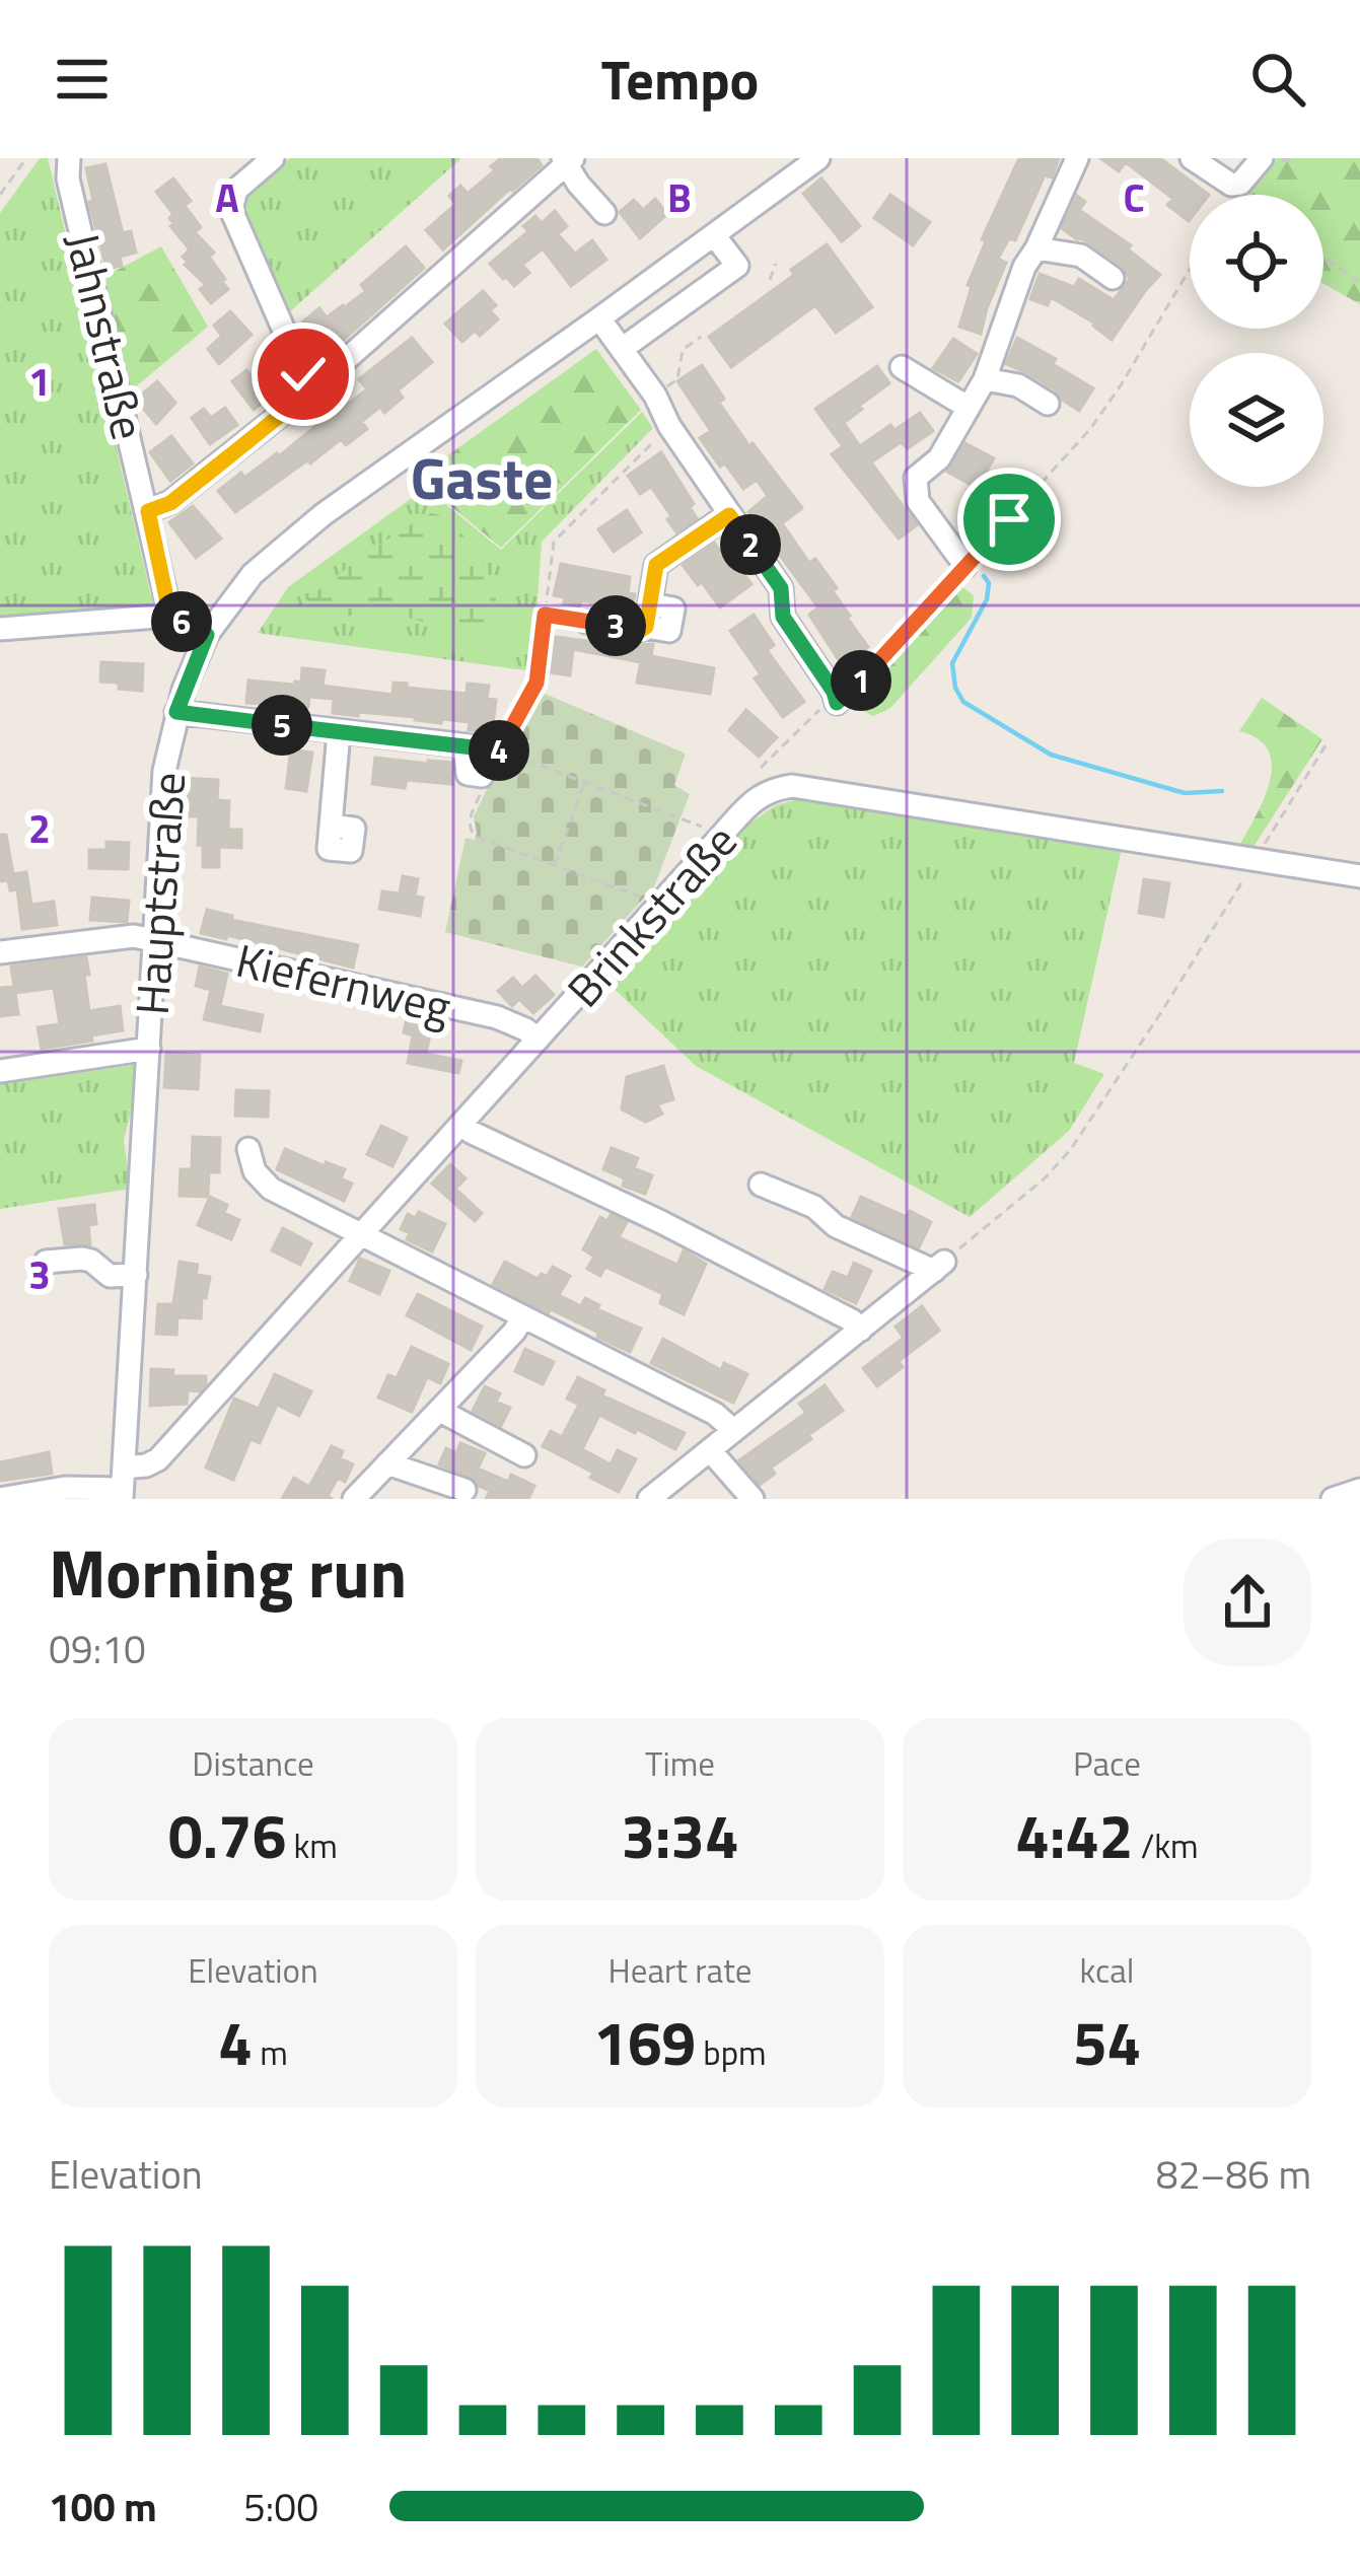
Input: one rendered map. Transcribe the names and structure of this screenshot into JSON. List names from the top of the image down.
{
  "streets": {
    "street": [
      "Jahnstraße",
      "Hauptstraße",
      "Brinkstraße",
      "Kiefernweg"
    ]
  },
  "crossings": [
    ["Hauptstraße", "Brinkstraße"],
    ["Hauptstraße", "Kiefernweg"],
    ["Brinkstraße", "Kiefernweg"]
  ],
  "districts": ["Gaste"],
  "page": {
    "header": "Tempo",
    "pins": [
      "2",
      "6",
      "3",
      "1",
      "5",
      "4"
    ],
    "heading": ["Morning run", "09:10"],
    "stats": [
      ["Distance", "0.76 km"],
      ["Time", "3:34"],
      ["Pace", "4:42 /km"],
      ["Elevation", "4 m"],
      ["Heart rate", "169 bpm"],
      ["kcal", "54"]
    ],
    "chart": ["Elevation", "82–86 m"],
    "list": [
      {
        "name": "100 m",
        "note": "5:00"
      }
    ]
  },
  "grid": {
    "columns": ["A", "B", "C"],
    "rows": ["1", "2", "3"]
  }
}
